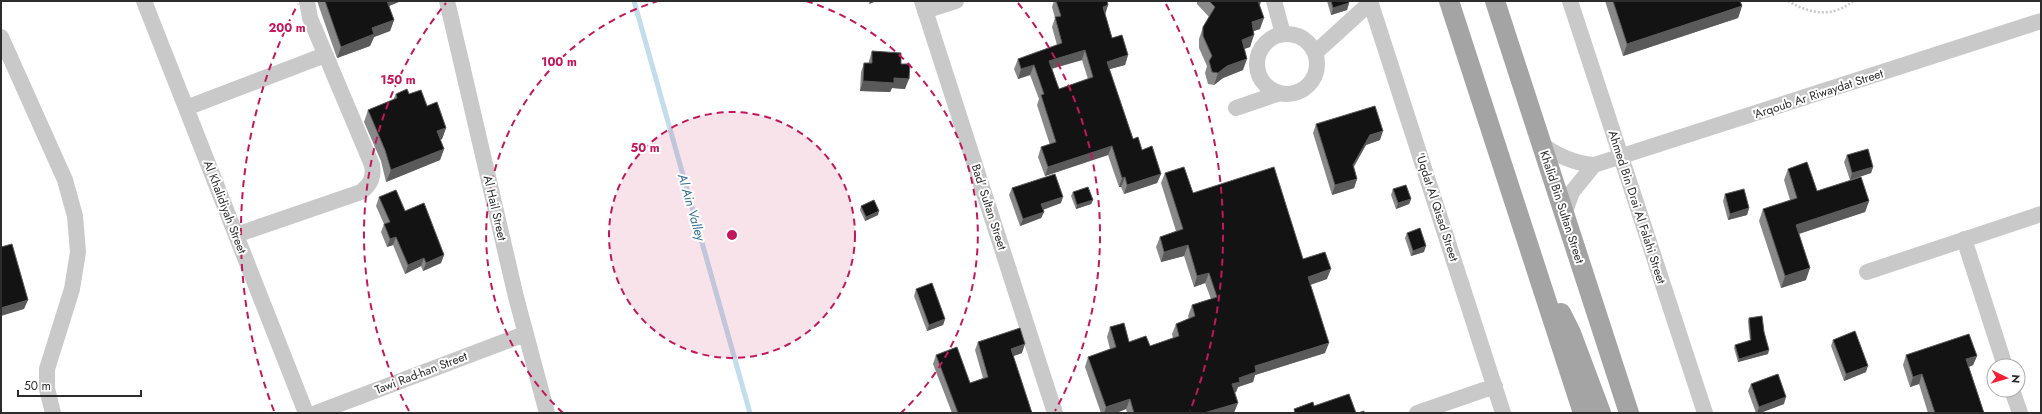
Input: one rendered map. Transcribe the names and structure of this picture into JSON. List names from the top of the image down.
{
  "streets": {
    "main road": ["Khalid Bin Sultan Street"],
    "street": [
      "'Arqoub Ar Riwaydat Street",
      "Al Khalidiyah Street",
      "Bad' Sultan Street",
      "'Uqdat Al Qisad Street",
      "Ahmed Bin Drai Al Falahi Street",
      "Al Hail Street",
      "Tawi Rad-han Street"
    ]
  },
  "crossings": [
    ["'Arqoub Ar Riwaydat Street", "Khalid Bin Sultan Street"],
    ["'Arqoub Ar Riwaydat Street", "Ahmed Bin Drai Al Falahi Street"],
    ["Al Hail Street", "Tawi Rad-han Street"]
  ],
  "water": ["Al Ain Valley"],
  "scale_bar": "50 m",
  "north": "right",
  "rings": [
    "200 m",
    "100 m",
    "150 m",
    "50 m"
  ]
}
